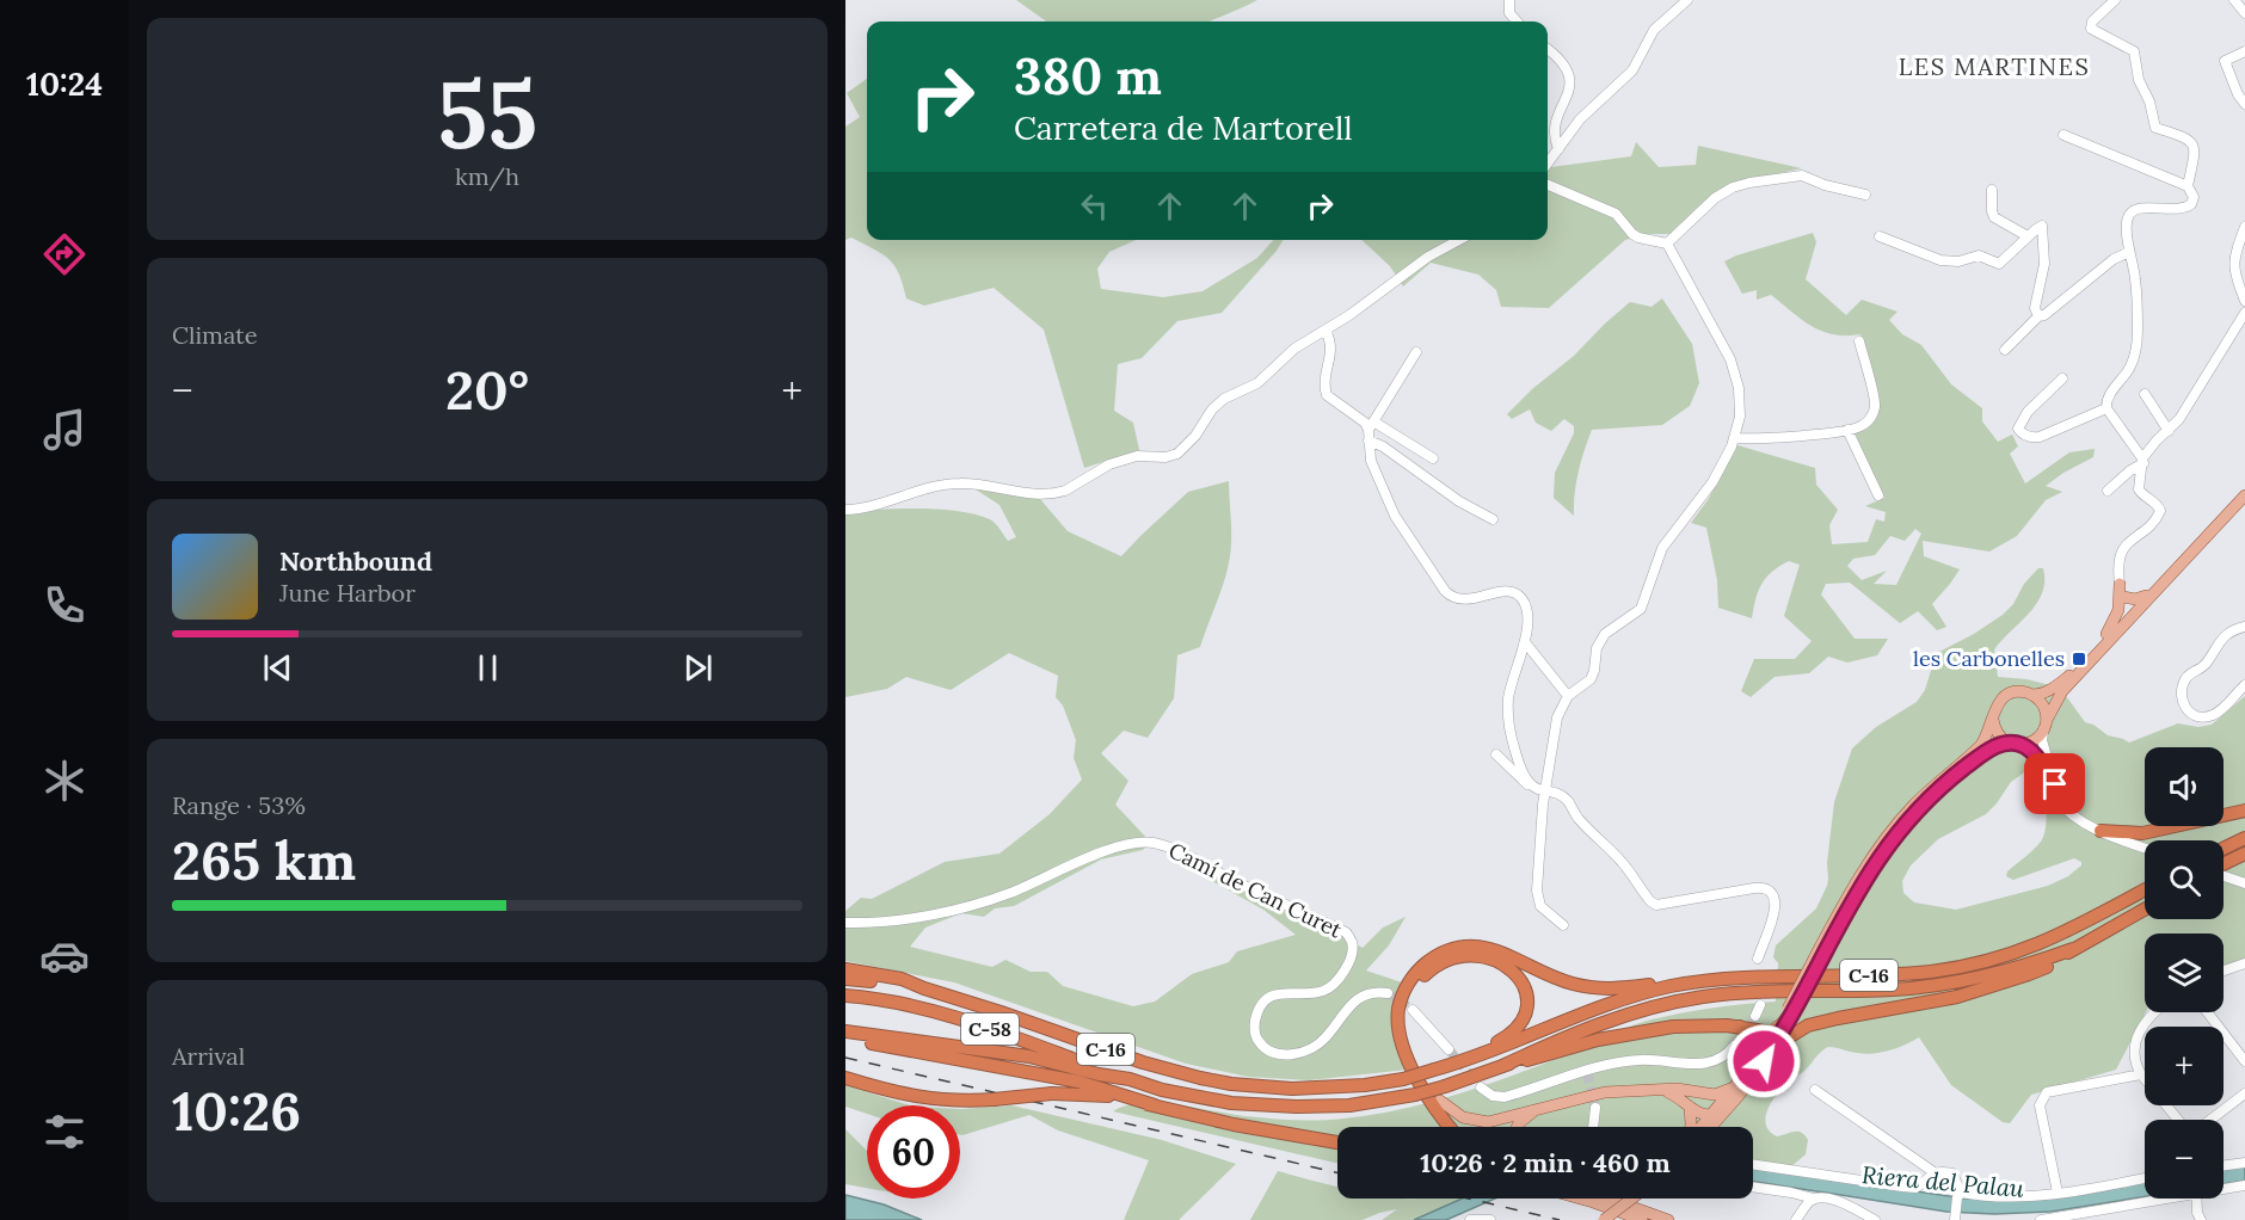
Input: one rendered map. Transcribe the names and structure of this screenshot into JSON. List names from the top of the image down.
{
  "streets": {
    "highway": ["C-16", "C-58"],
    "street": ["Camí de Can Curet"]
  },
  "crossings": [
    ["C-16", "C-58"]
  ],
  "districts": ["LES MARTINES"],
  "water": ["Riera del Palau"],
  "places": {
    "transit": ["les Carbonelles"]
  },
  "page": {
    "tabs": "10:24",
    "tile": [
      ["55", "km/h"],
      "Climate",
      ["Range · 53%", "265 km"],
      ["Arrival", "10:26"]
    ],
    "turn": ["380 m", "Carretera de Martorell"],
    "heat": ["−", "20°", "+"],
    "song": ["Northbound", "June Harbor"],
    "map_buttons": ["+", "−"],
    "limit": "60",
    "trip": "10:26 · 2 min · 460 m"
  }
}
